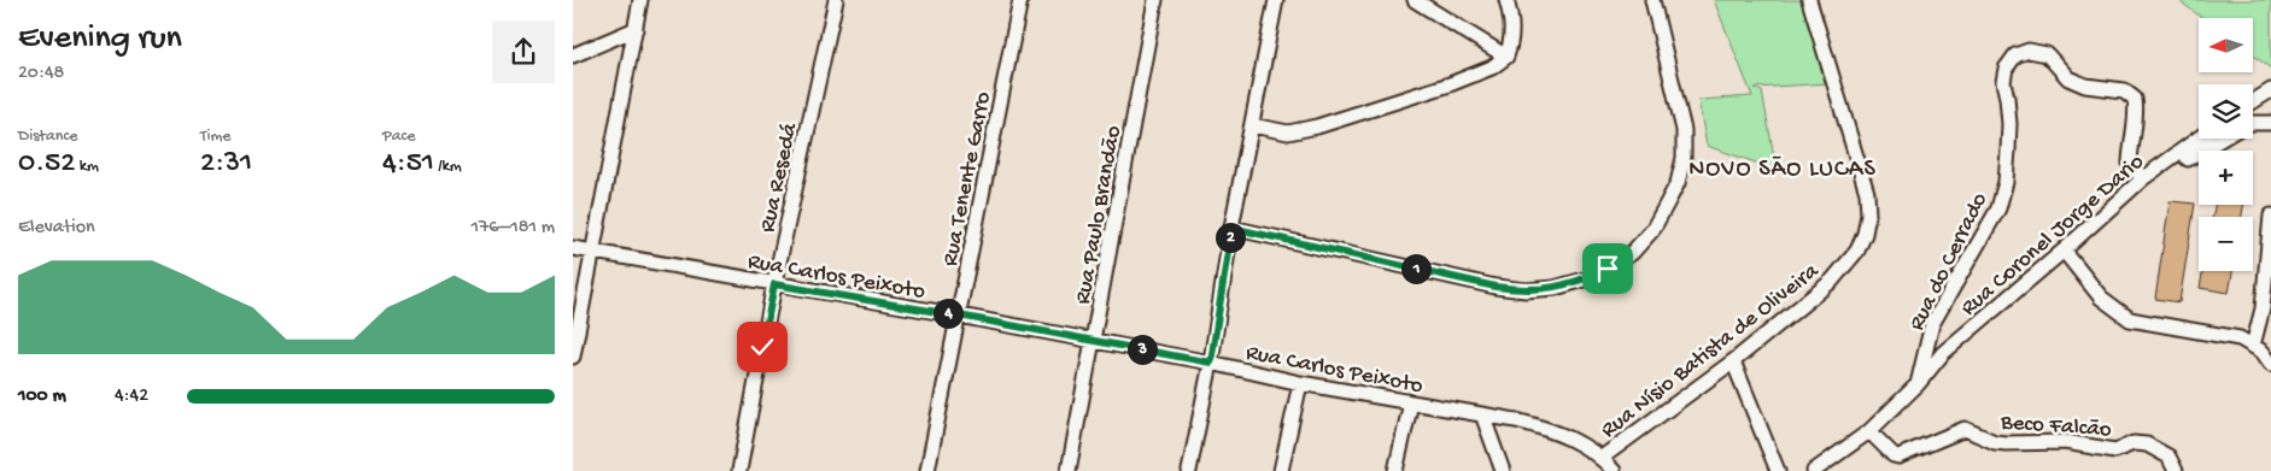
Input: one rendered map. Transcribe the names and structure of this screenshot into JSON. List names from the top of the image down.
{
  "streets": {
    "street": [
      "Rua Resedá",
      "Rua Tenente Garro",
      "Rua Paulo Brandão",
      "Rua Coronel Jorge Dario",
      "Rua do Cerrado",
      "Rua Carlos Peixoto",
      "Rua Nísio Batista de Oliveira",
      "Beco Falcão"
    ]
  },
  "crossings": [
    ["Rua Resedá", "Rua Carlos Peixoto"],
    ["Rua Tenente Garro", "Rua Carlos Peixoto"],
    ["Rua Paulo Brandão", "Rua Carlos Peixoto"],
    ["Rua Coronel Jorge Dario", "Rua do Cerrado"],
    ["Rua Coronel Jorge Dario", "Beco Falcão"],
    ["Rua Carlos Peixoto", "Rua Nísio Batista de Oliveira"]
  ],
  "districts": ["NOVO SÃO LUCAS"],
  "north": "left",
  "page": {
    "heading": ["Evening run", "20:48"],
    "map_buttons": ["+", "−"],
    "stats": [
      ["Distance", "0.52 km"],
      ["Time", "2:31"],
      ["Pace", "4:51 /km"]
    ],
    "chart": ["Elevation", "176–181 m"],
    "pins": [
      "2",
      "1",
      "4",
      "3"
    ],
    "list": [
      {
        "name": "100 m",
        "note": "4:42"
      }
    ]
  }
}
